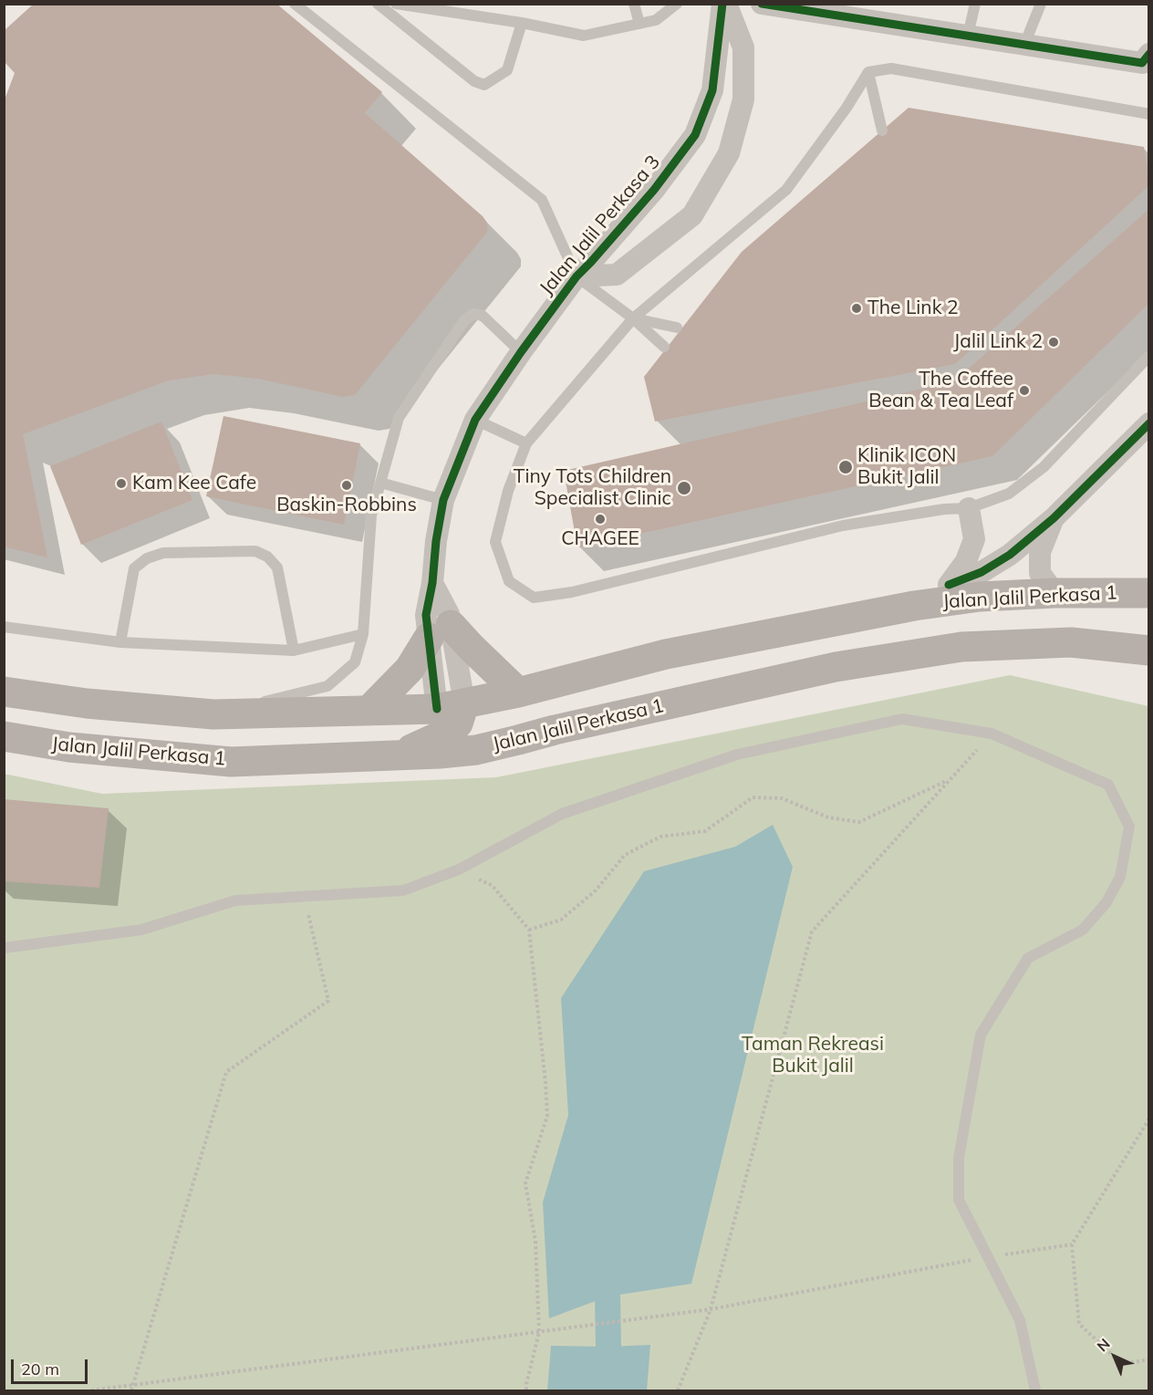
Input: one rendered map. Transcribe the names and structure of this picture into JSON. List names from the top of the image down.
{
  "streets": {
    "main road": ["Jalan Jalil Perkasa 1"],
    "street": ["Jalan Jalil Perkasa 3"]
  },
  "crossings": [
    ["Jalan Jalil Perkasa 3", "Jalan Jalil Perkasa 1"]
  ],
  "parks": ["Taman Rekreasi Bukit Jalil"],
  "places": [
    "The Link 2",
    "Jalil Link 2",
    "The Coffee Bean & Tea Leaf",
    "Klinik ICON Bukit Jalil",
    "Kam Kee Cafe",
    "Baskin-Robbins",
    "Tiny Tots Children Specialist Clinic",
    "CHAGEE"
  ],
  "scale_bar": "20 m",
  "north": "top left"
}
